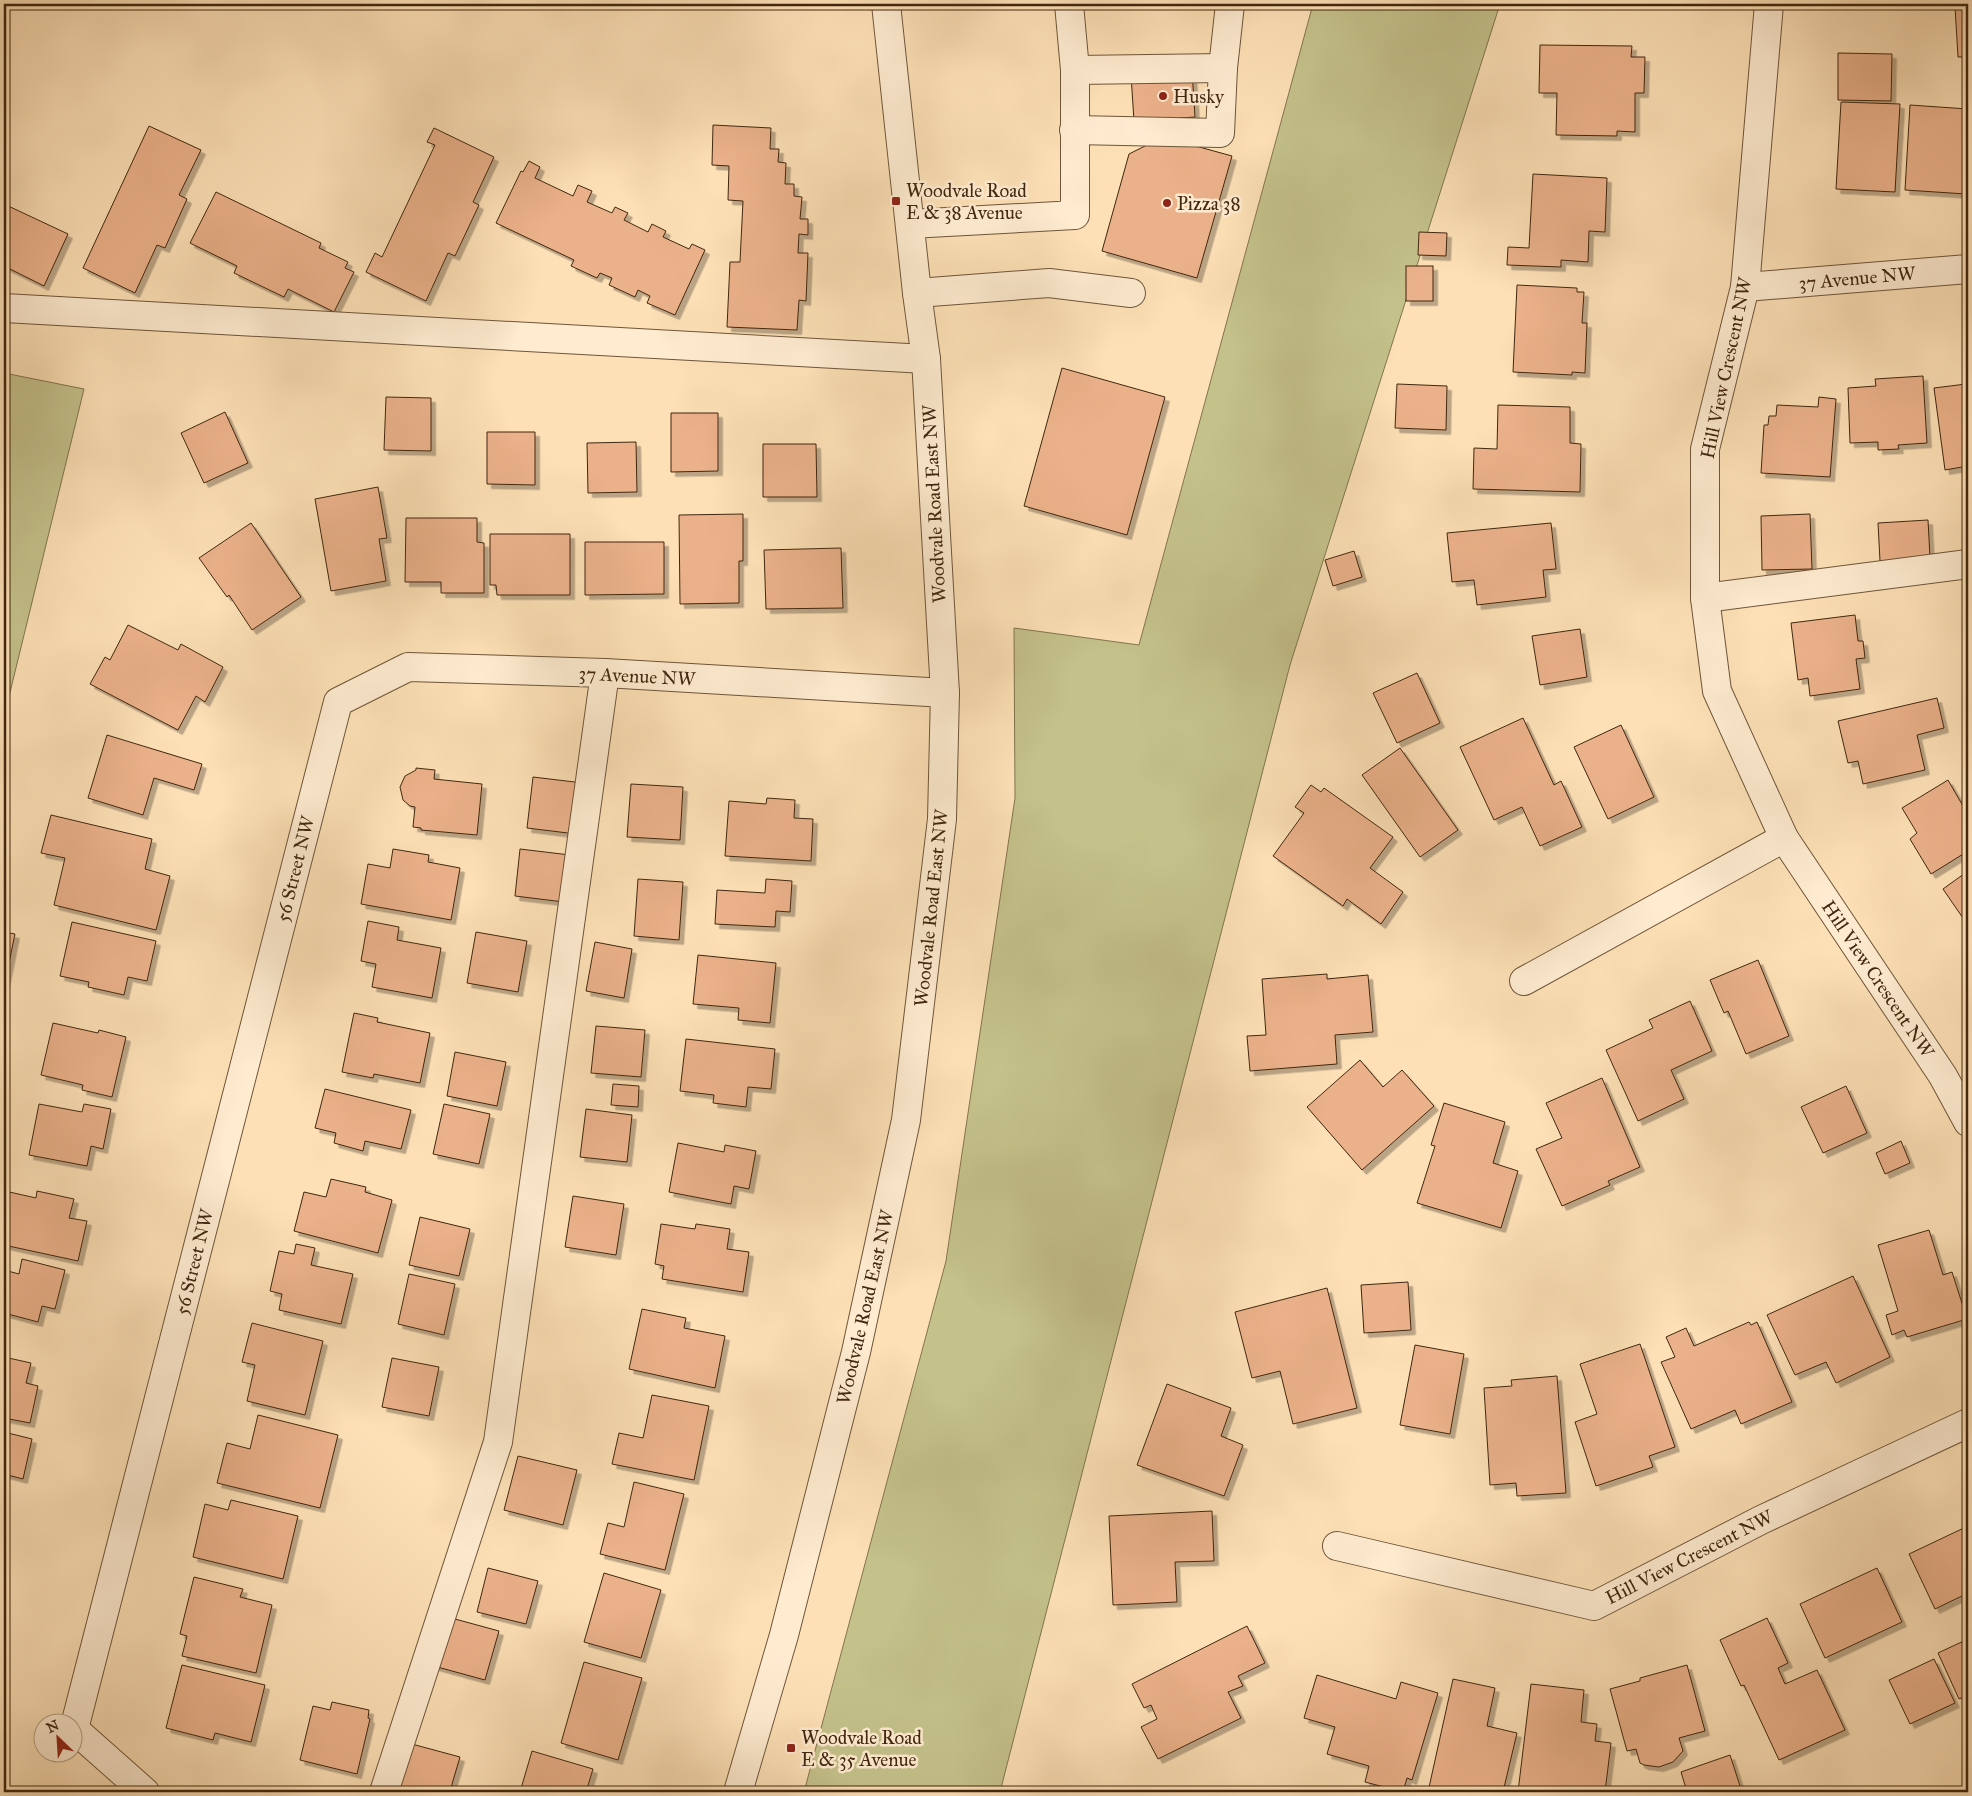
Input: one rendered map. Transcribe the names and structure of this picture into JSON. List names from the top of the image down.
{
  "streets": {
    "street": [
      "37 Avenue NW",
      "Hill View Crescent NW",
      "Woodvale Road East NW",
      "56 Street NW"
    ]
  },
  "crossings": [
    ["37 Avenue NW", "Hill View Crescent NW"],
    ["37 Avenue NW", "Woodvale Road East NW"],
    ["37 Avenue NW", "56 Street NW"]
  ],
  "places": {
    "other": ["Husky", "Pizza 38"],
    "transit": ["Woodvale Road E & 38 Avenue", "Woodvale Road E & 35 Avenue"]
  },
  "north": "top left"
}
